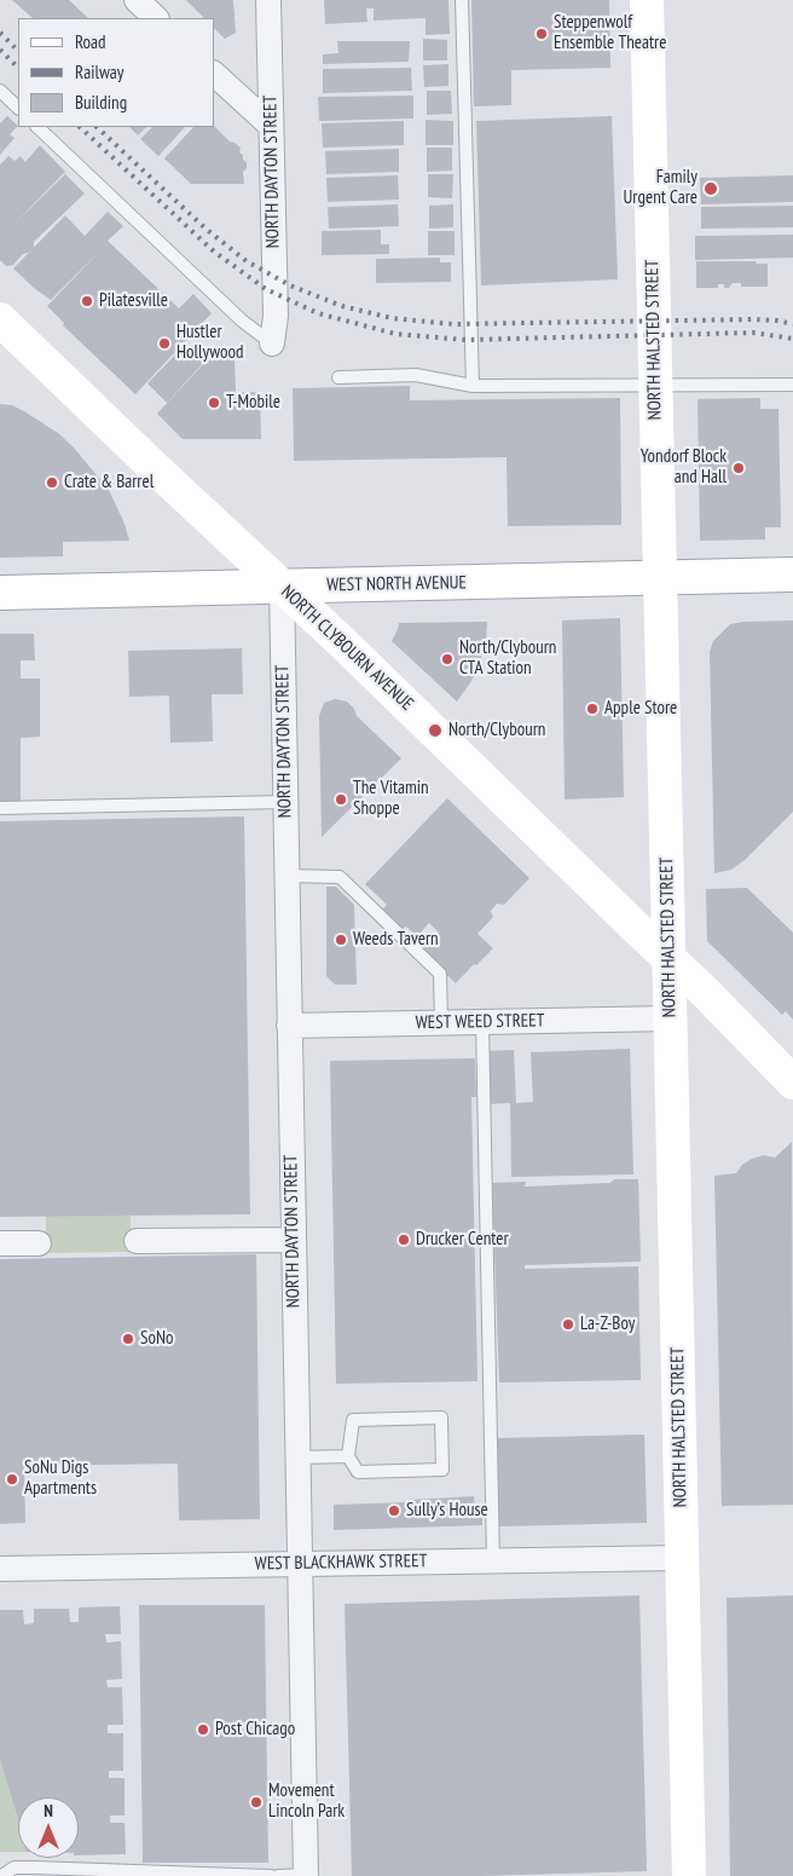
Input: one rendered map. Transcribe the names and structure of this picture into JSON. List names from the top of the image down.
{
  "streets": {
    "main road": ["NORTH HALSTED STREET", "WEST NORTH AVENUE", "NORTH CLYBOURN AVENUE"],
    "street": ["NORTH DAYTON STREET", "WEST WEED STREET", "WEST BLACKHAWK STREET"]
  },
  "crossings": [
    ["NORTH DAYTON STREET", "WEST NORTH AVENUE"],
    ["NORTH DAYTON STREET", "NORTH CLYBOURN AVENUE"],
    ["NORTH DAYTON STREET", "WEST WEED STREET"],
    ["NORTH DAYTON STREET", "WEST BLACKHAWK STREET"],
    ["NORTH HALSTED STREET", "WEST NORTH AVENUE"],
    ["NORTH HALSTED STREET", "NORTH CLYBOURN AVENUE"],
    ["NORTH HALSTED STREET", "WEST WEED STREET"],
    ["NORTH HALSTED STREET", "WEST BLACKHAWK STREET"],
    ["WEST NORTH AVENUE", "NORTH CLYBOURN AVENUE"]
  ],
  "places": [
    "Steppenwolf Ensemble Theatre",
    "Family Urgent Care",
    "Pilatesville",
    "Hustler Hollywood",
    "T-Mobile",
    "Yondorf Block and Hall",
    "Crate & Barrel",
    "North/Clybourn CTA Station",
    "Apple Store",
    "North/Clybourn",
    "The Vitamin Shoppe",
    "Weeds Tavern",
    "Drucker Center",
    "La-Z-Boy",
    "SoNo",
    "SoNu Digs Apartments",
    "Sully’s House",
    "Post Chicago",
    "Movement Lincoln Park"
  ],
  "legend": ["Road", "Railway", "Building"],
  "north": "top"
}
